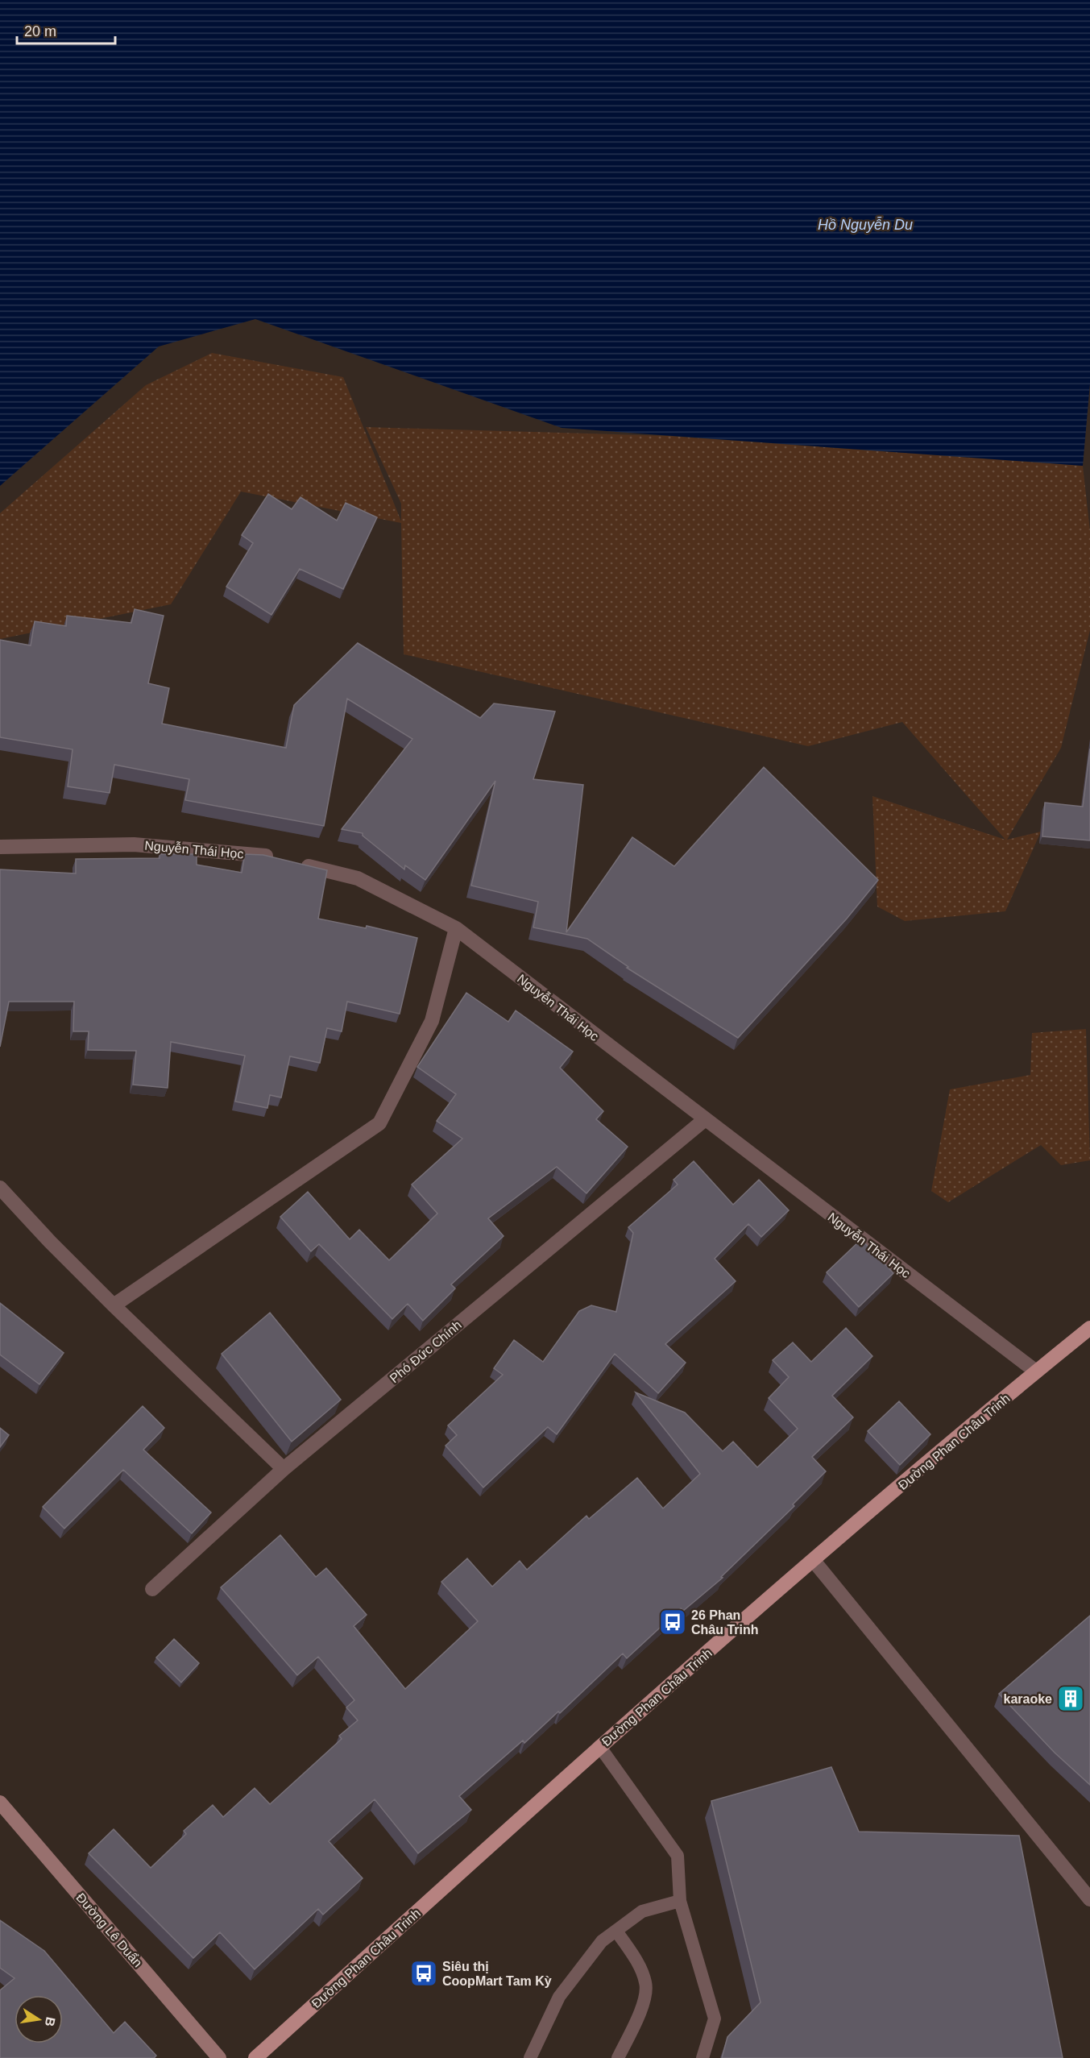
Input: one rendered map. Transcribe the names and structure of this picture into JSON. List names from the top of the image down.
{
  "streets": {
    "main road": ["Đường Phan Châu Trinh"],
    "street": ["Nguyễn Thái Học", "Phó Đức Chính", "Đường Lê Duẩn"]
  },
  "crossings": [
    ["Nguyễn Thái Học", "Phó Đức Chính"],
    ["Nguyễn Thái Học", "Đường Phan Châu Trinh"]
  ],
  "water": ["Hồ Nguyễn Du"],
  "places": {
    "bus stop": ["26 Phan Châu Trinh", "Siêu thị CoopMart Tam Kỳ"],
    "building": ["karaoke"]
  },
  "scale_bar": "20 m",
  "north": "right"
}
